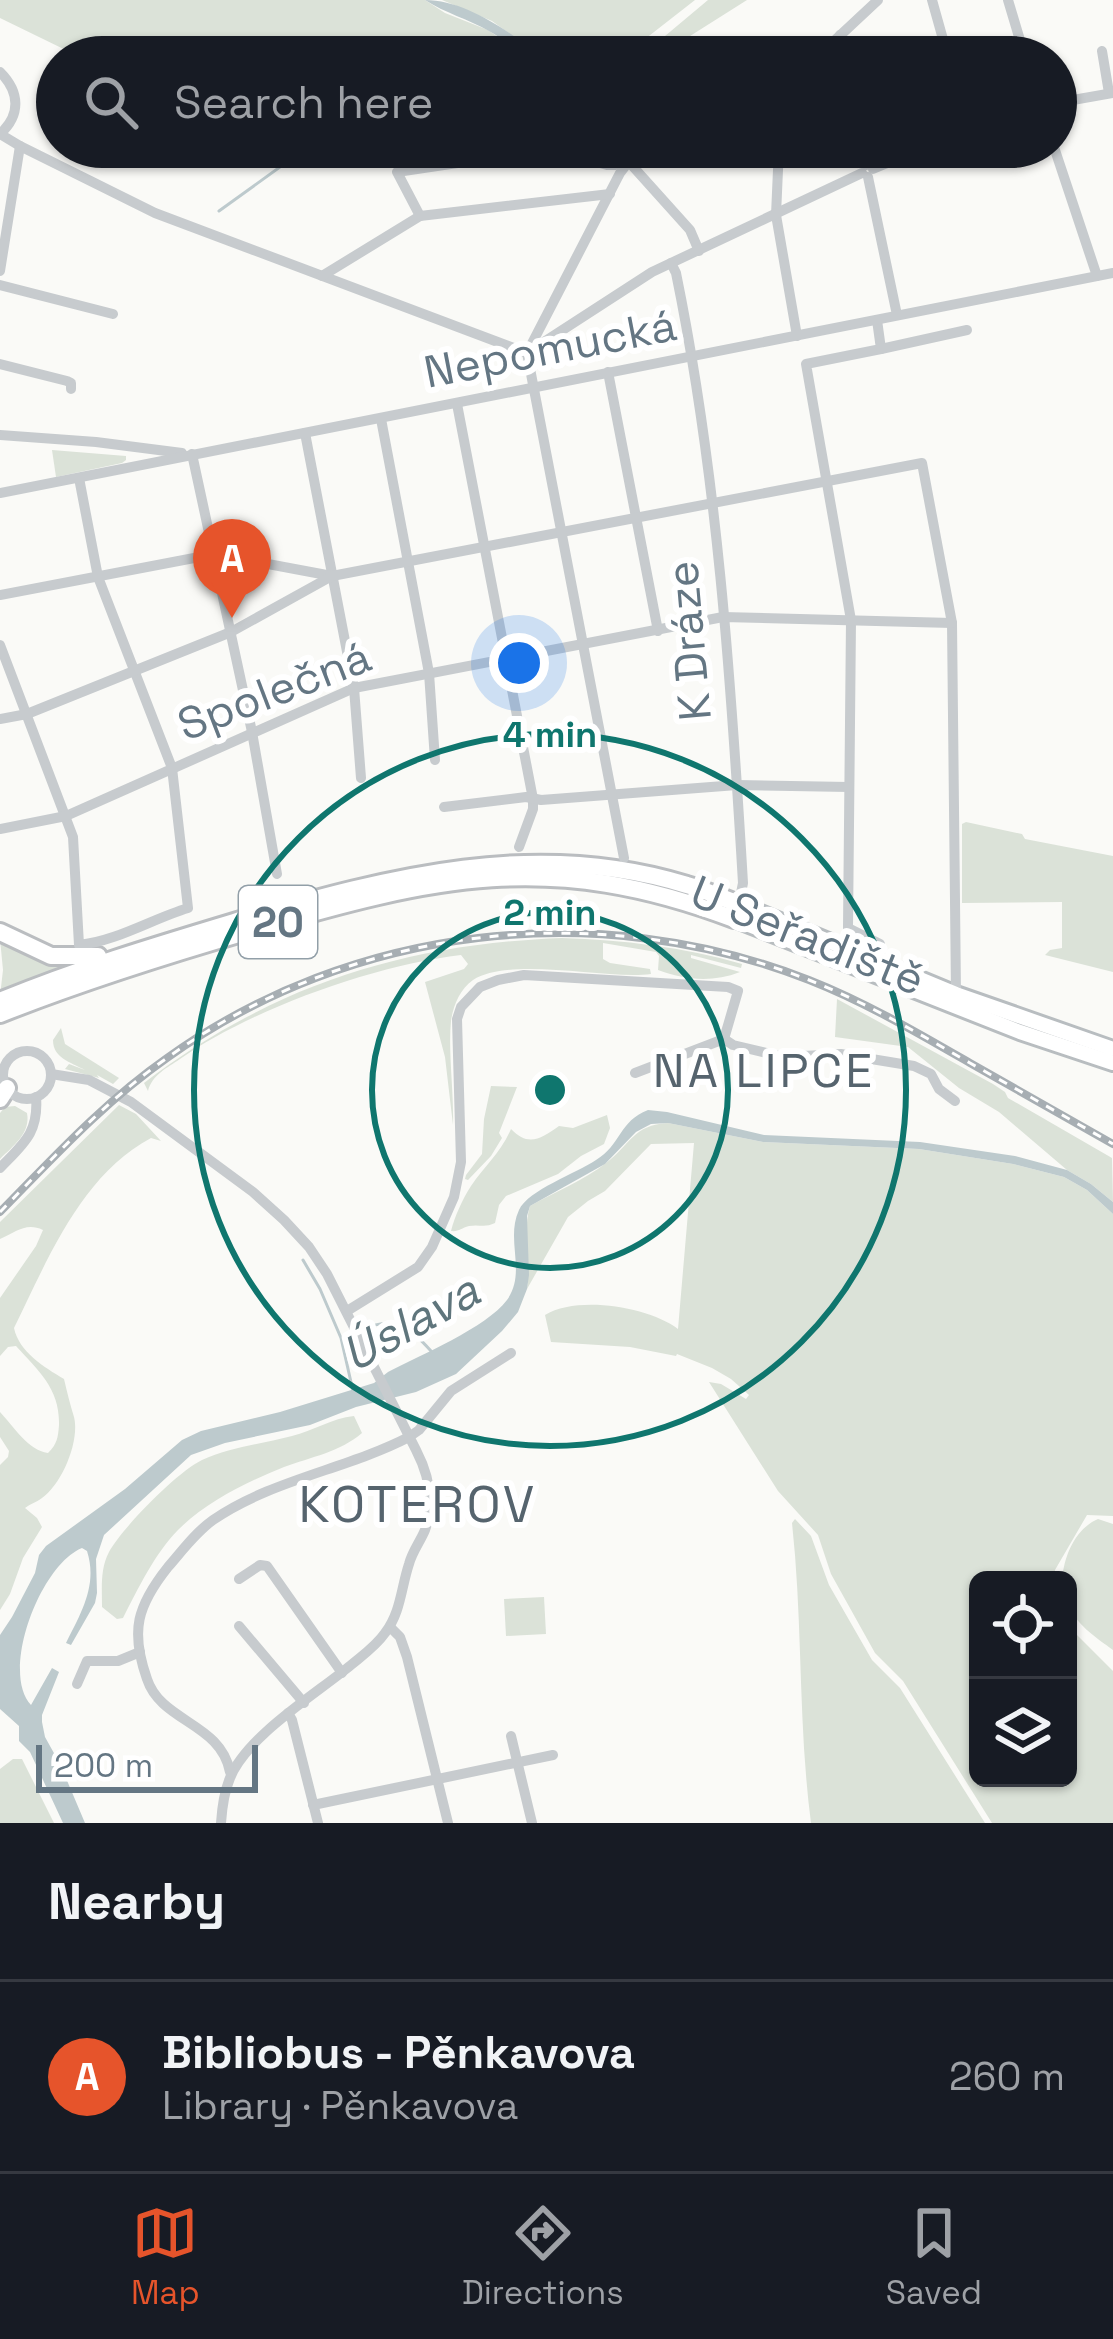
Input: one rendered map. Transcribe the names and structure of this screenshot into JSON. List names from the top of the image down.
{
  "streets": {
    "highway": ["20", "U Seřadiště"],
    "street": ["Nepomucká", "K Dráze", "Společná"]
  },
  "crossings": [
    ["Nepomucká", "K Dráze"],
    ["K Dráze", "Společná"],
    ["K Dráze", "U Seřadiště"],
    ["20", "U Seřadiště"]
  ],
  "districts": ["NA LIPCE", "KOTEROV"],
  "water": ["Úslava"],
  "scale_bar": "200 m",
  "page": {
    "search": "Search here",
    "pins": "A",
    "scale": "200 m",
    "heading": "Nearby",
    "list": [
      {
        "mark": "A",
        "name": "Bibliobus - Pěnkavova",
        "note": "Library · Pěnkavova",
        "value": "260 m"
      }
    ],
    "nav": ["Map", "Directions", "Saved"]
  },
  "rings": ["4 min", "2 min"]
}
